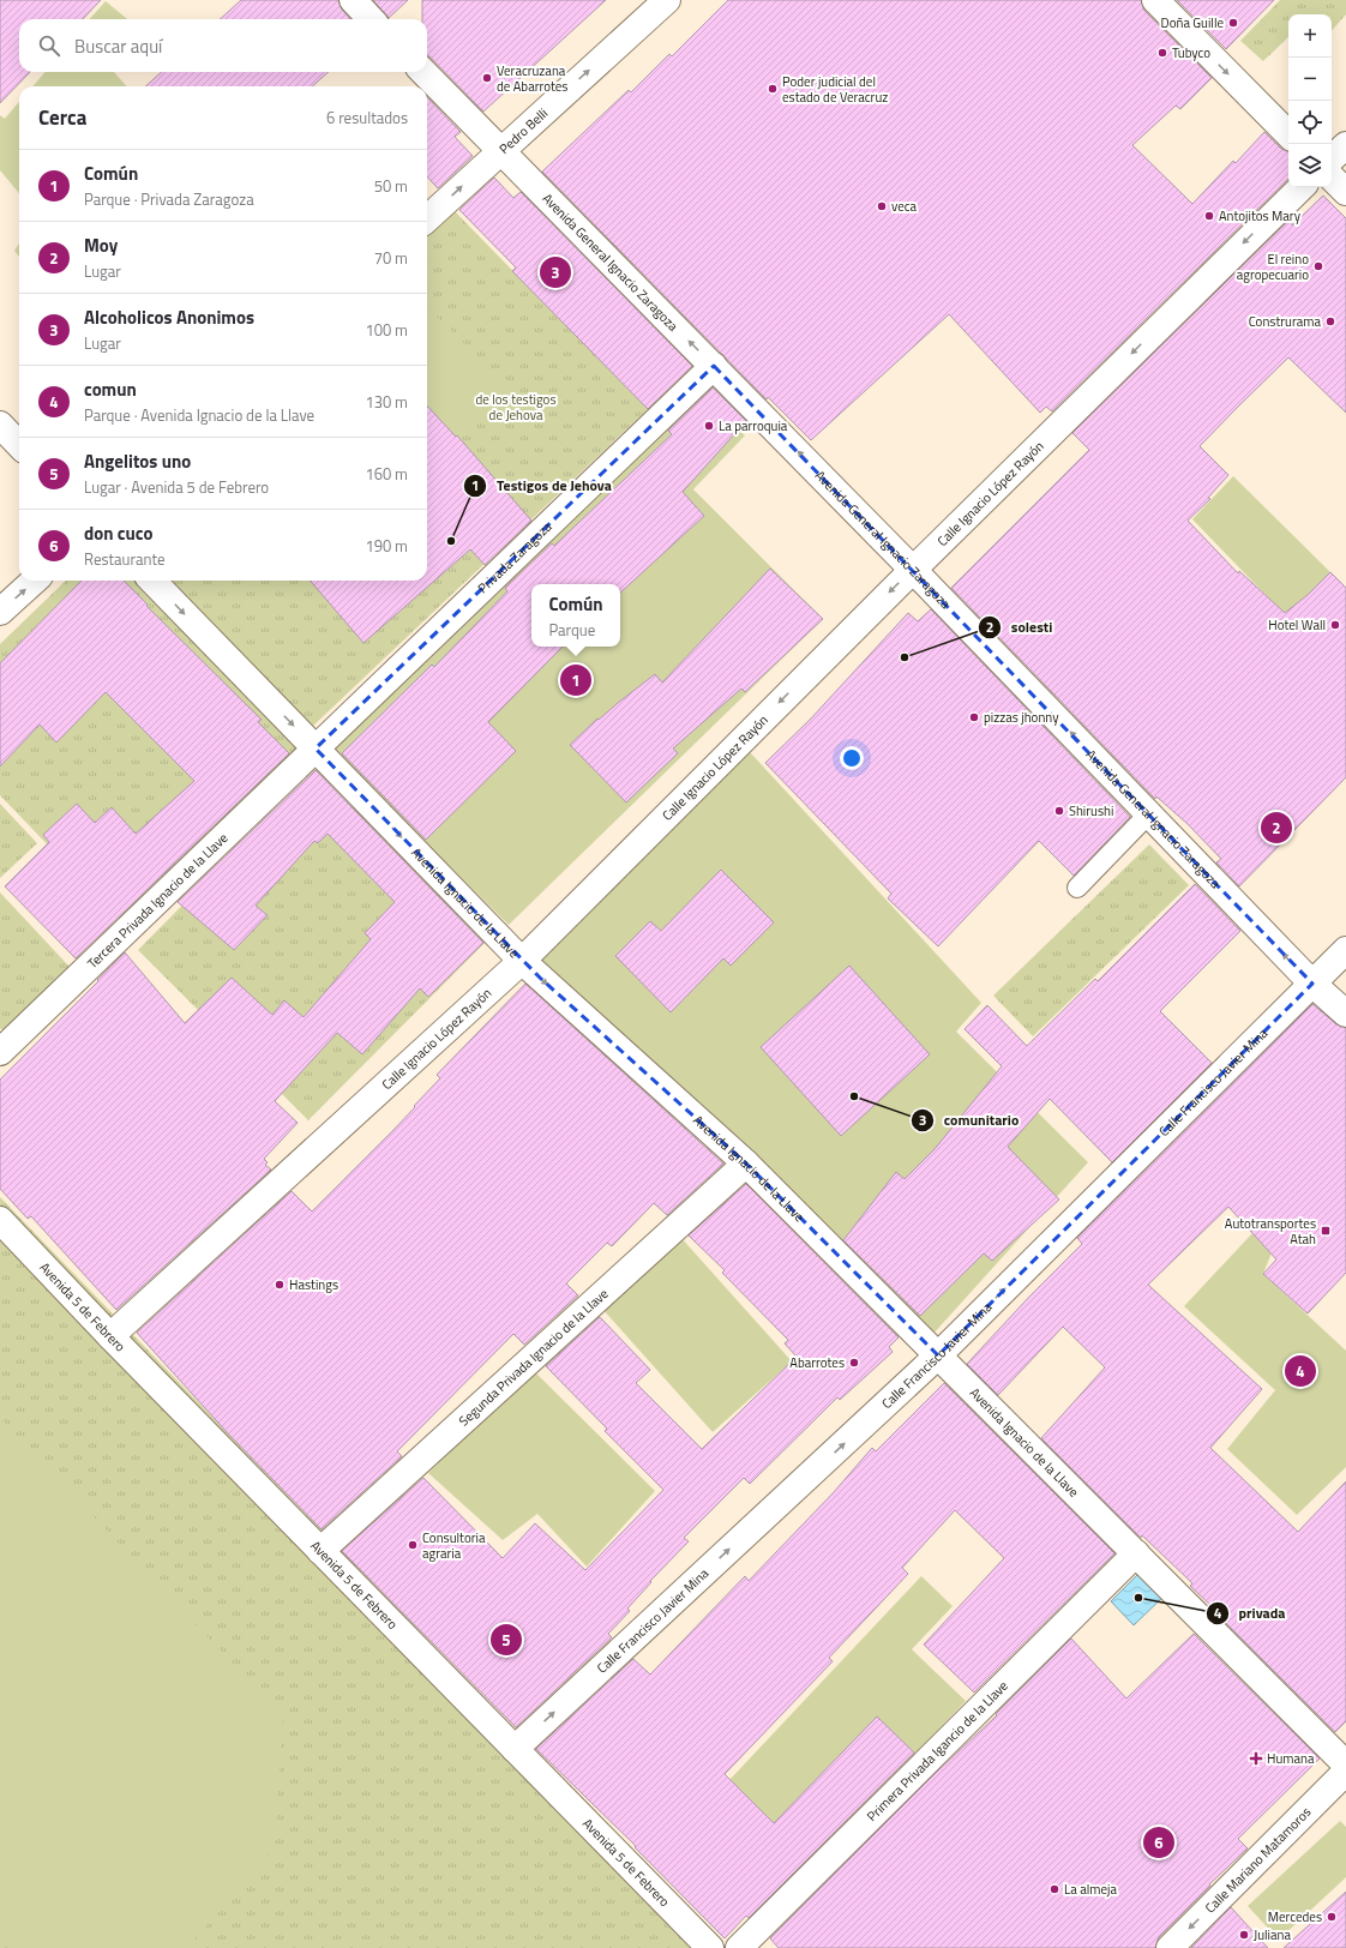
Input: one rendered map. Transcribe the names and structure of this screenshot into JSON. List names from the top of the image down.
{
  "streets": {
    "street": [
      "Pedro Belli",
      "Avenida General Ignacio Zaragoza",
      "Calle Ignacio López Rayón",
      "Privada Zaragoza",
      "Tercera Privada Ignacio de la Llave",
      "Avenida Ignacio de la Llave",
      "Calle Francisco Javier Mina",
      "Avenida 5 de Febrero",
      "Segunda Privada Ignacio de la Llave",
      "Primera Privada Igancio de la Llave",
      "Calle Mariano Matamoros"
    ]
  },
  "crossings": [
    ["Pedro Belli", "Avenida General Ignacio Zaragoza"],
    ["Avenida General Ignacio Zaragoza", "Calle Ignacio López Rayón"],
    ["Avenida General Ignacio Zaragoza", "Privada Zaragoza"],
    ["Avenida General Ignacio Zaragoza", "Calle Francisco Javier Mina"],
    ["Calle Ignacio López Rayón", "Avenida Ignacio de la Llave"],
    ["Calle Ignacio López Rayón", "Avenida 5 de Febrero"],
    ["Privada Zaragoza", "Tercera Privada Ignacio de la Llave"],
    ["Privada Zaragoza", "Avenida Ignacio de la Llave"],
    ["Tercera Privada Ignacio de la Llave", "Avenida Ignacio de la Llave"],
    ["Avenida Ignacio de la Llave", "Calle Francisco Javier Mina"],
    ["Avenida Ignacio de la Llave", "Segunda Privada Ignacio de la Llave"],
    ["Avenida Ignacio de la Llave", "Primera Privada Igancio de la Llave"],
    ["Calle Francisco Javier Mina", "Avenida 5 de Febrero"],
    ["Avenida 5 de Febrero", "Segunda Privada Ignacio de la Llave"]
  ],
  "one_way": [
    "Pedro Belli",
    "Avenida General Ignacio Zaragoza",
    "Calle Ignacio López Rayón",
    "Avenida Ignacio de la Llave",
    "Calle Francisco Javier Mina",
    "Calle Mariano Matamoros"
  ],
  "parks": ["de los testigos de Jehova"],
  "places": {
    "other": [
      "Doña Guille",
      "Tubyco",
      "Veracruzana de Abarrotes",
      "Poder judicial del estado de Veracruz",
      "veca",
      "Antojitos Mary",
      "El reino agropecuario",
      "Construrama",
      "La parroquia",
      "Testigos de Jehova",
      "Hotel Wall",
      "solesti",
      "pizzas jhonny",
      "Shirushi",
      "comunitario",
      "Hastings",
      "Abarrotes",
      "Consultoria agraria",
      "privada",
      "La almeja",
      "Mercedes",
      "Juliana"
    ],
    "transit": ["Autotransportes Atah"],
    "health": ["Humana"]
  },
  "page": {
    "map_buttons": ["+", "−"],
    "search": "Buscar aquí",
    "heading": ["Cerca", "6 resultados"],
    "list": [
      {
        "mark": "1",
        "name": "Común",
        "note": "Parque · Privada Zaragoza",
        "value": "50 m"
      },
      {
        "mark": "2",
        "name": "Moy",
        "note": "Lugar",
        "value": "70 m"
      },
      {
        "mark": "3",
        "name": "Alcoholicos Anonimos",
        "note": "Lugar",
        "value": "100 m"
      },
      {
        "mark": "4",
        "name": "comun",
        "note": "Parque · Avenida Ignacio de la Llave",
        "value": "130 m"
      },
      {
        "mark": "5",
        "name": "Angelitos uno",
        "note": "Lugar · Avenida 5 de Febrero",
        "value": "160 m"
      },
      {
        "mark": "6",
        "name": "don cuco",
        "note": "Restaurante",
        "value": "190 m"
      }
    ],
    "pins": [
      "3",
      "1",
      "2",
      "4",
      "5",
      "6"
    ],
    "popup": ["Común", "Parque"]
  }
}
